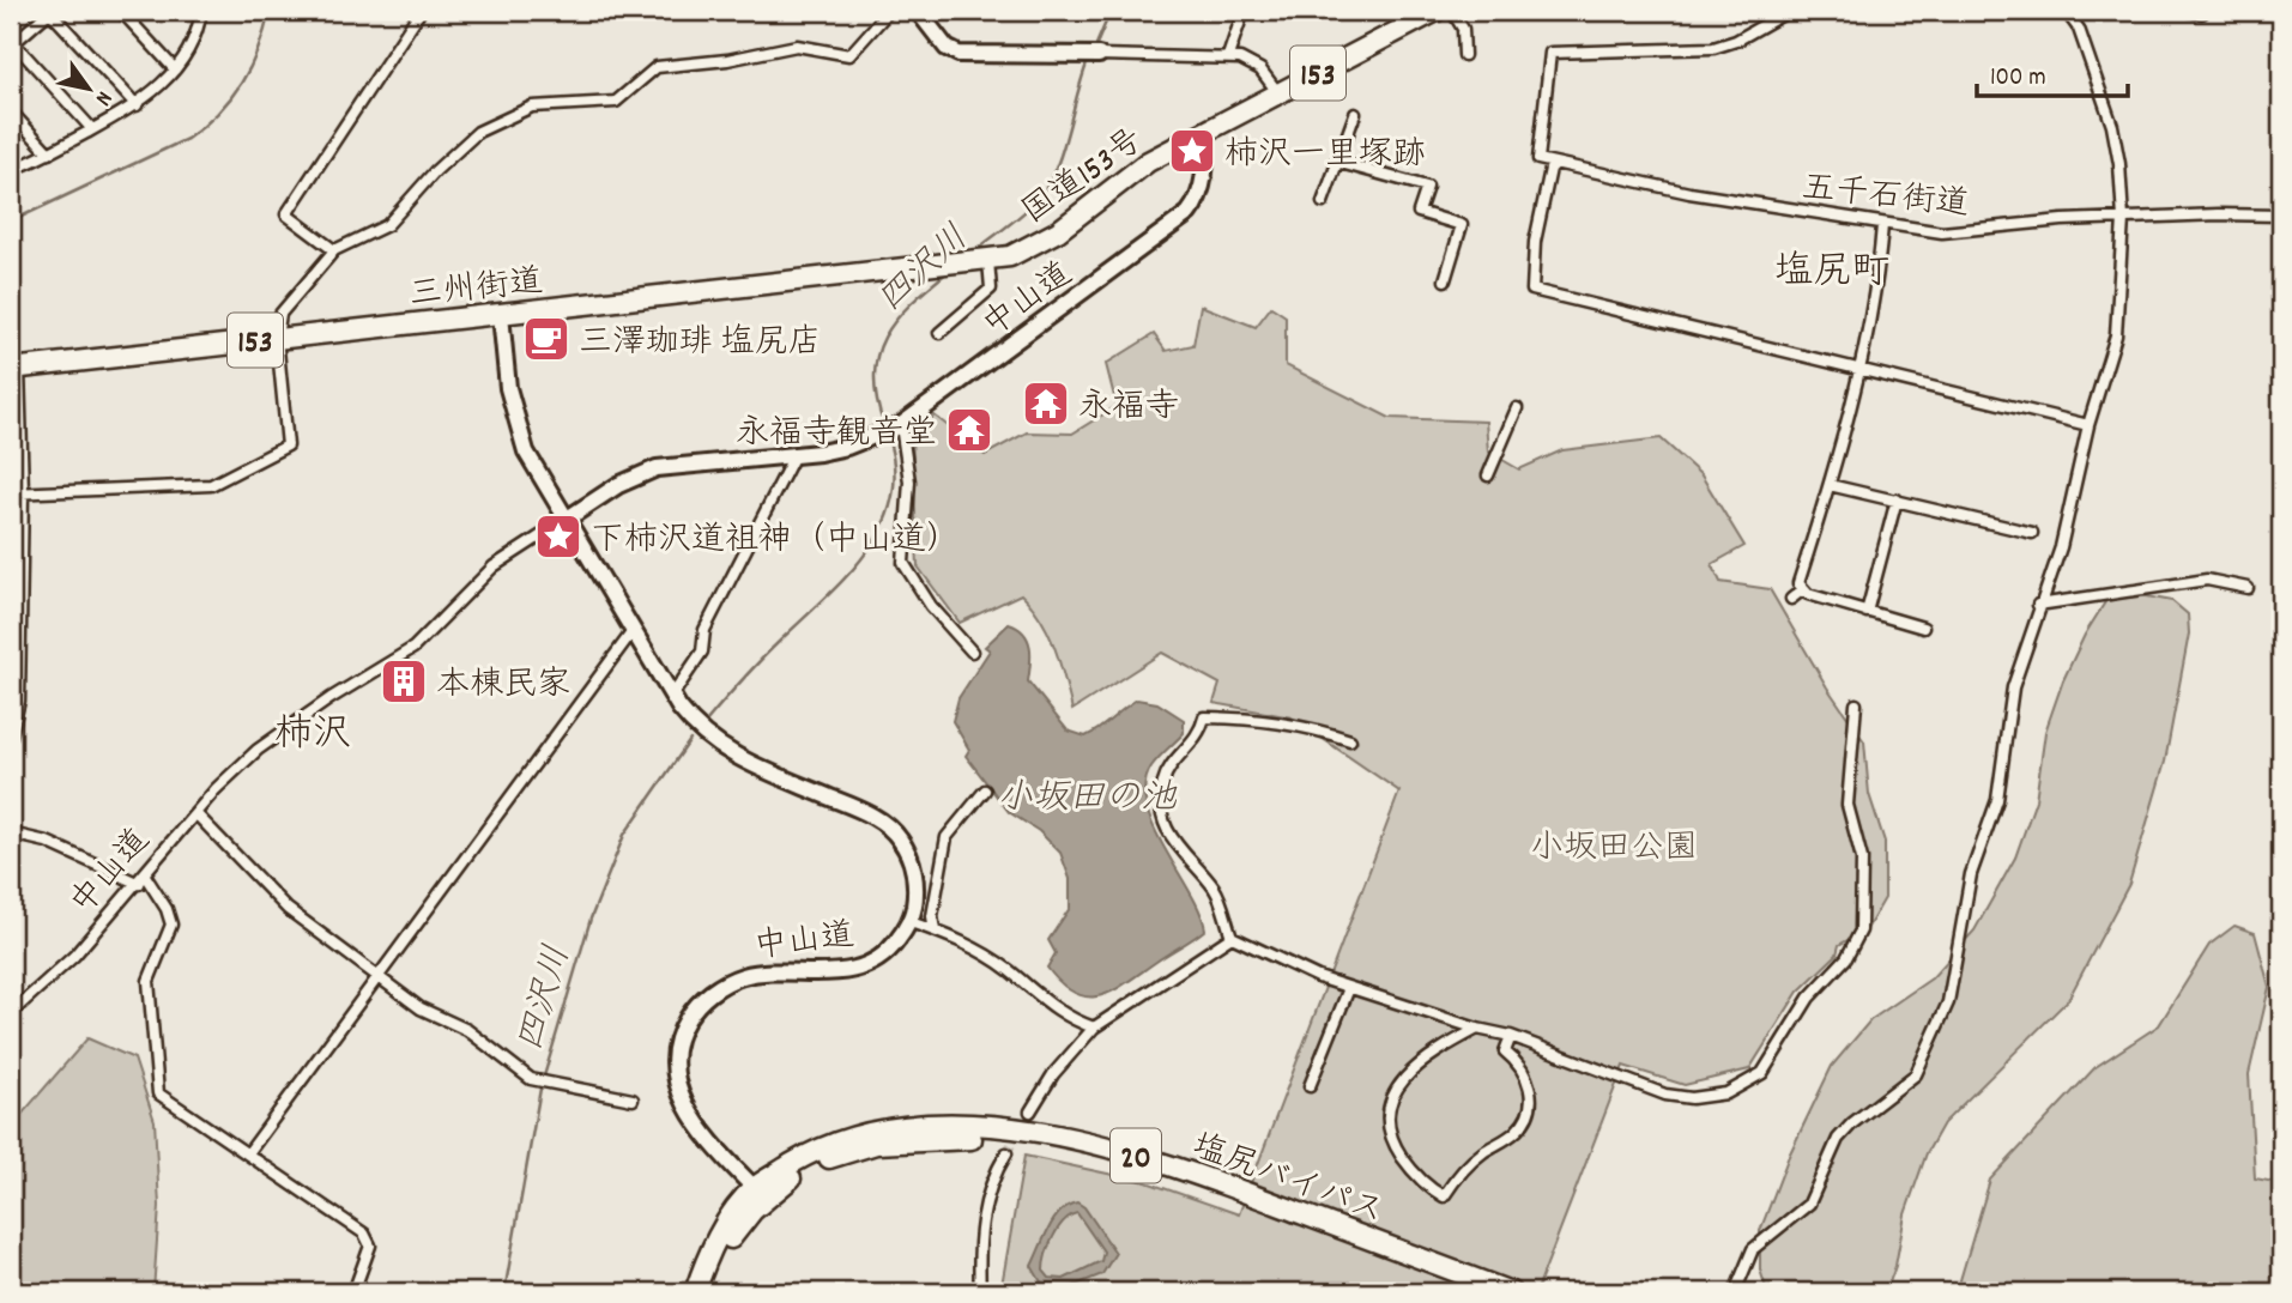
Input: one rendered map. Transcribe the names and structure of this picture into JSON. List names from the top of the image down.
{
  "streets": {
    "highway": [
      "153",
      "国道153号",
      "三州街道",
      "20",
      "塩尻バイパス"
    ],
    "street": ["五千石街道", "中山道"]
  },
  "crossings": [
    ["153", "国道153号"],
    ["153", "中山道"],
    ["国道153号", "三州街道"],
    ["国道153号", "中山道"],
    ["中山道", "20"],
    ["中山道", "塩尻バイパス"],
    ["20", "塩尻バイパス"]
  ],
  "districts": ["塩尻町", "柿沢"],
  "water": ["四沢川", "小坂田の池"],
  "parks": ["小坂田公園"],
  "places": {
    "place": ["柿沢一里塚跡", "下柿沢道祖神（中山道）"],
    "cafe": ["三澤珈琲 塩尻店"],
    "temple": ["永福寺", "永福寺観音堂"],
    "building": ["本棟民家"]
  },
  "scale_bar": "100 m",
  "north": "bottom right"
}
